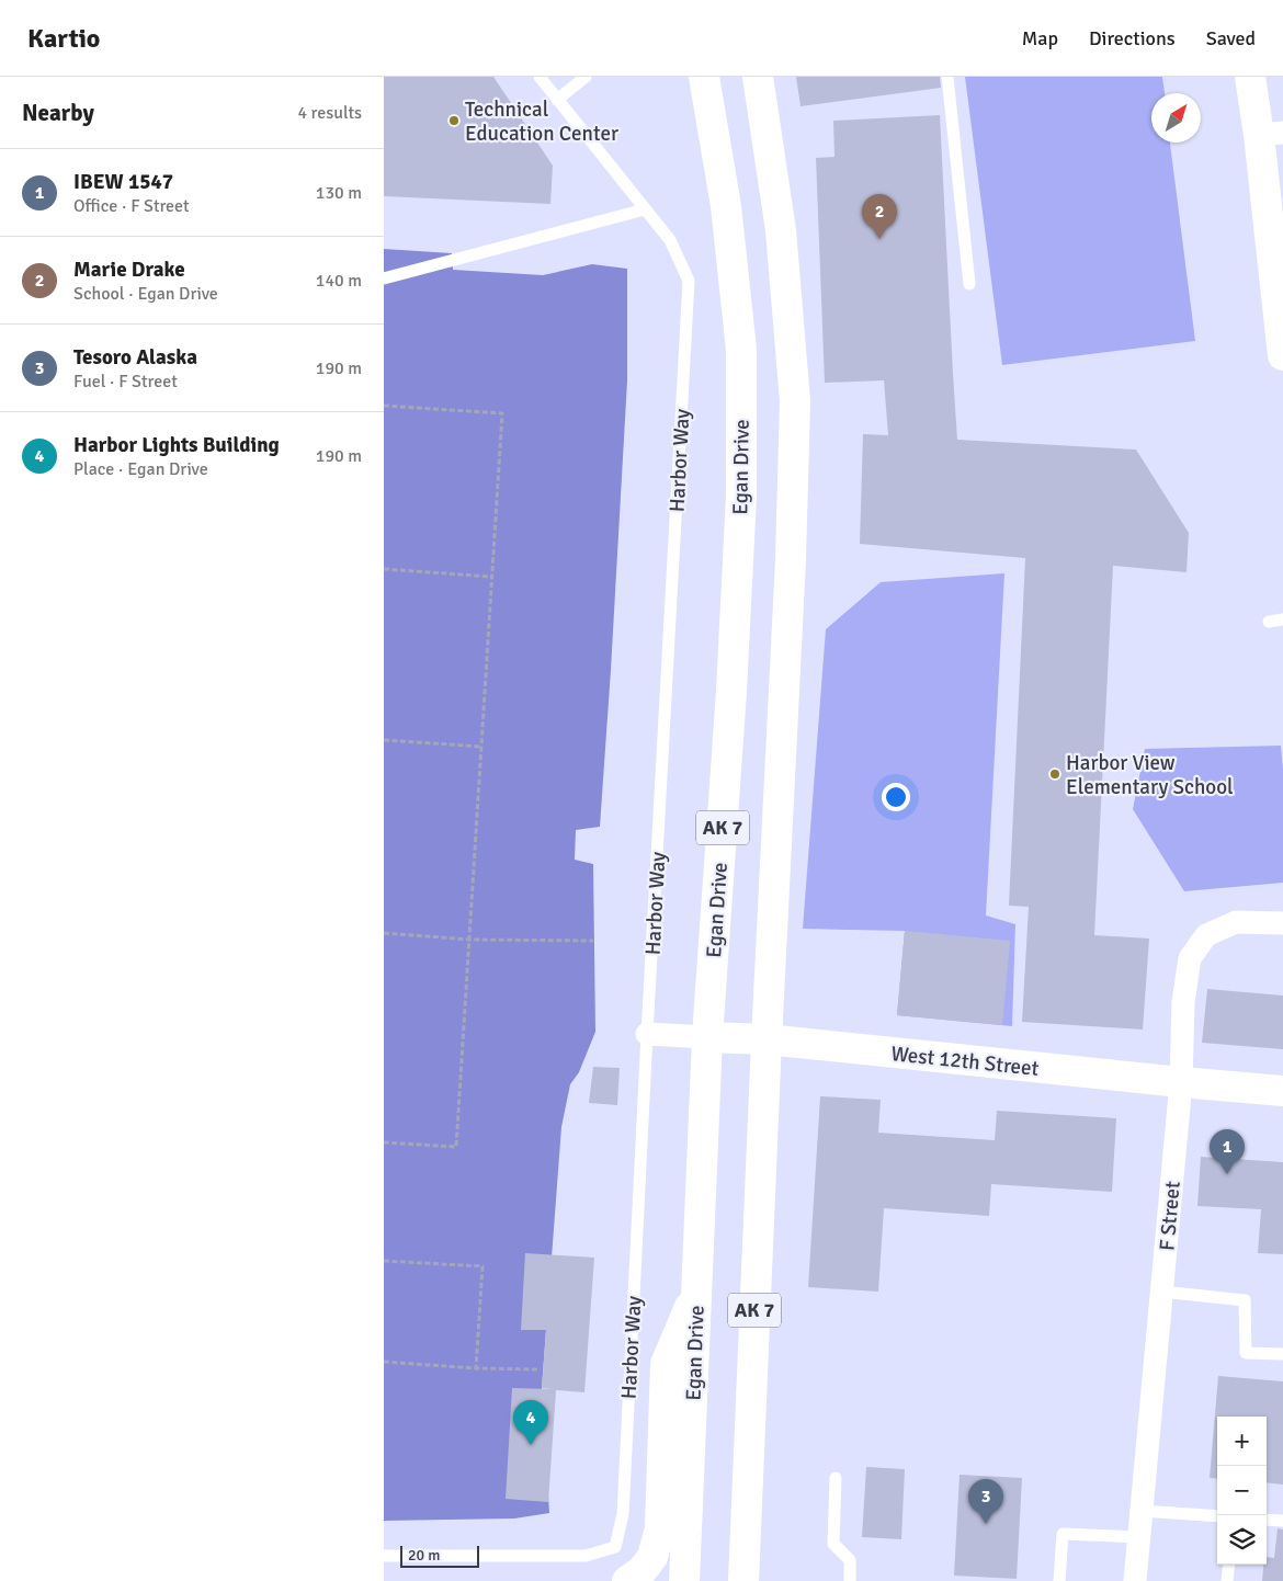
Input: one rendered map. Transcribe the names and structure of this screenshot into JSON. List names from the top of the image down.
{
  "streets": {
    "main road": ["Egan Drive", "AK 7", "West 12th Street"],
    "street": ["F Street"],
    "lane": ["Harbor Way"]
  },
  "crossings": [
    ["Harbor Way", "West 12th Street"],
    ["Egan Drive", "West 12th Street"],
    ["AK 7", "West 12th Street"],
    ["West 12th Street", "F Street"]
  ],
  "places": ["Technical Education Center", "Harbor View Elementary School"],
  "scale_bar": "20 m",
  "north": "top right",
  "page": {
    "header": "Kartio",
    "nav": ["Map", "Directions", "Saved"],
    "heading": ["Nearby", "4 results"],
    "list": [
      {
        "mark": "1",
        "name": "IBEW 1547",
        "note": "Office · F Street",
        "value": "130 m"
      },
      {
        "mark": "2",
        "name": "Marie Drake",
        "note": "School · Egan Drive",
        "value": "140 m"
      },
      {
        "mark": "3",
        "name": "Tesoro Alaska",
        "note": "Fuel · F Street",
        "value": "190 m"
      },
      {
        "mark": "4",
        "name": "Harbor Lights Building",
        "note": "Place · Egan Drive",
        "value": "190 m"
      }
    ],
    "pins": [
      "2",
      "1",
      "4",
      "3"
    ],
    "map_buttons": ["+", "−"],
    "scale": "20 m"
  }
}
